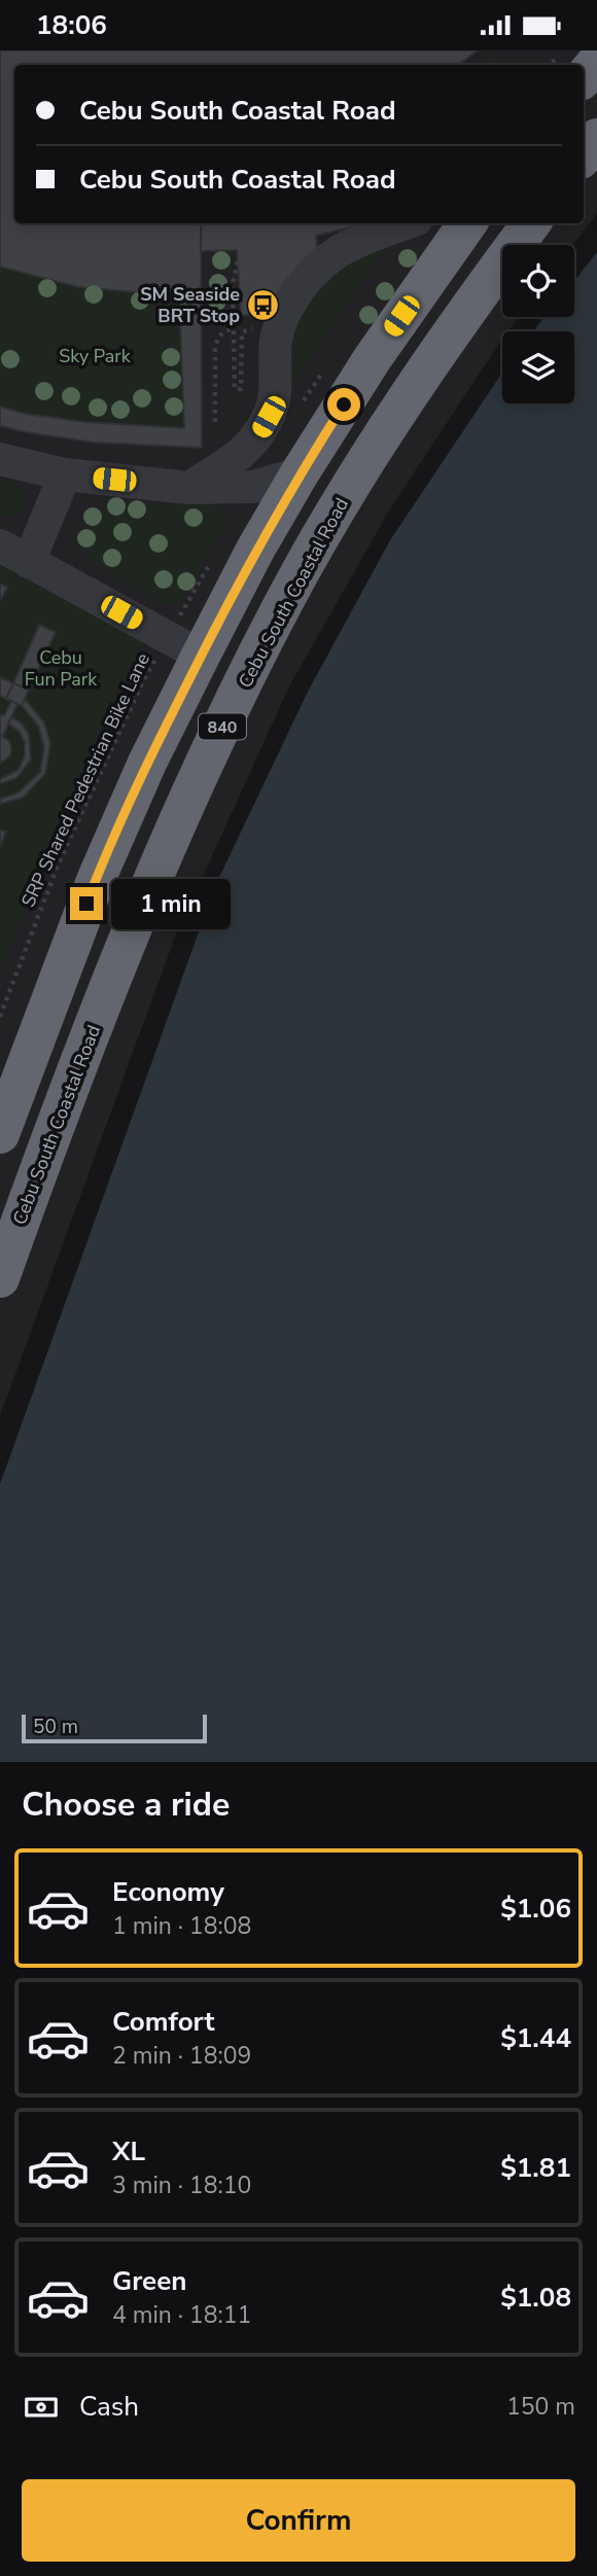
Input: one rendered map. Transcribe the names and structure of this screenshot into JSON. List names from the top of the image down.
{
  "streets": {
    "highway": ["Cebu South Coastal Road", "840"],
    "path": ["SRP Shared Pedestrian Bike Lane"]
  },
  "crossings": [
    ["840", "SRP Shared Pedestrian Bike Lane"]
  ],
  "parks": ["Sky Park", "Cebu Fun Park"],
  "places": {
    "bus stop": ["SM Seaside BRT Stop"]
  },
  "scale_bar": "50 m",
  "page": {
    "status": "18:06",
    "banner": ["Cebu South Coastal Road", "Cebu South Coastal Road"],
    "bubble": "1 min",
    "scale": "50 m",
    "heading": "Choose a ride",
    "list": [
      {
        "name": "Economy",
        "note": "1 min · 18:08",
        "value": "$1.06"
      },
      {
        "name": "Comfort",
        "note": "2 min · 18:09",
        "value": "$1.44"
      },
      {
        "name": "XL",
        "note": "3 min · 18:10",
        "value": "$1.81"
      },
      {
        "name": "Green",
        "note": "4 min · 18:11",
        "value": "$1.08"
      }
    ],
    "pay": ["Cash", "150 m"],
    "buttons": "Confirm"
  }
}
